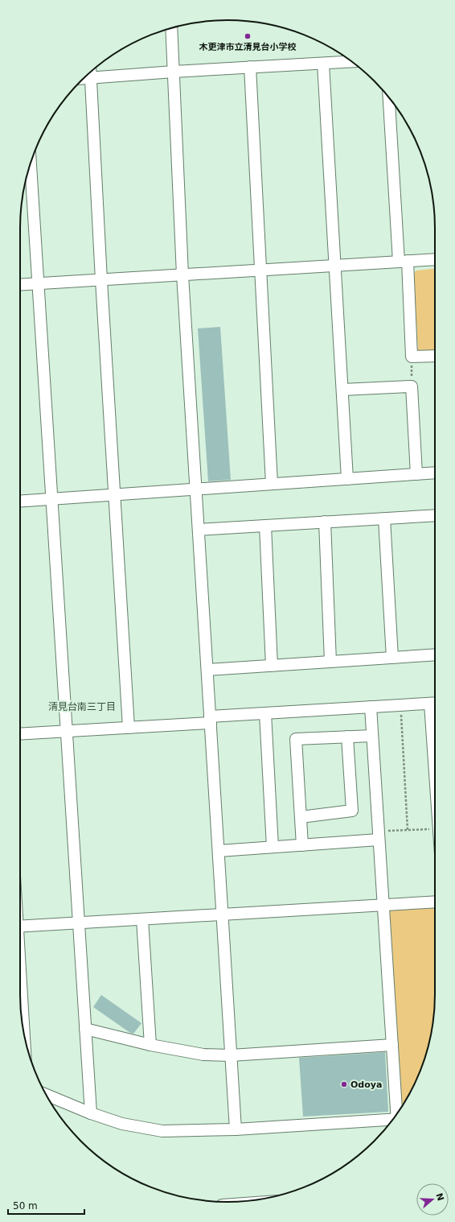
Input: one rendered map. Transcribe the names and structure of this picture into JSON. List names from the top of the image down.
{
  "districts": ["清見台南三丁目"],
  "places": ["木更津市立清見台小学校", "Odoya"],
  "scale_bar": "50 m",
  "north": "right"
}
